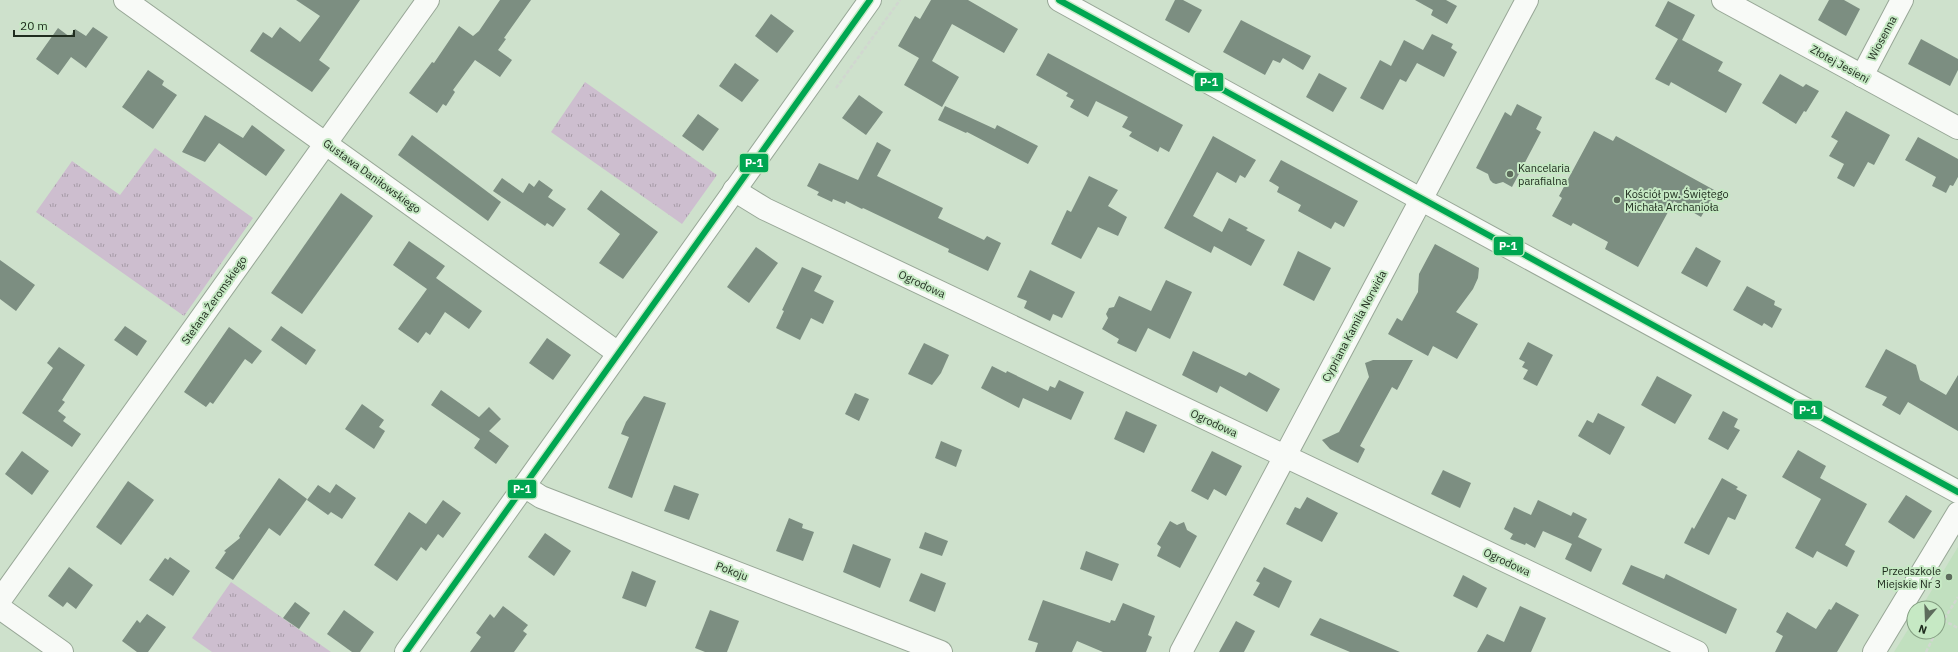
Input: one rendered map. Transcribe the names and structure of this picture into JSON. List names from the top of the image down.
{
  "streets": {
    "street": [
      "Wiosenna",
      "Złotej Jesieni",
      "Gustawa Daniłowskiego",
      "Ogrodowa",
      "Stefana Żeromskiego",
      "Cypriana Kamila Norwida",
      "Pokoju"
    ]
  },
  "crossings": [
    ["Wiosenna", "Złotej Jesieni"],
    ["Gustawa Daniłowskiego", "Stefana Żeromskiego"],
    ["Ogrodowa", "Cypriana Kamila Norwida"]
  ],
  "places": ["Kancelaria parafialna", "Kościół pw. Świętego Michała Archanioła", "Przedszkole Miejskie Nr 3"],
  "lines": ["transit line P-1"],
  "scale_bar": "20 m",
  "north": "bottom"
}
